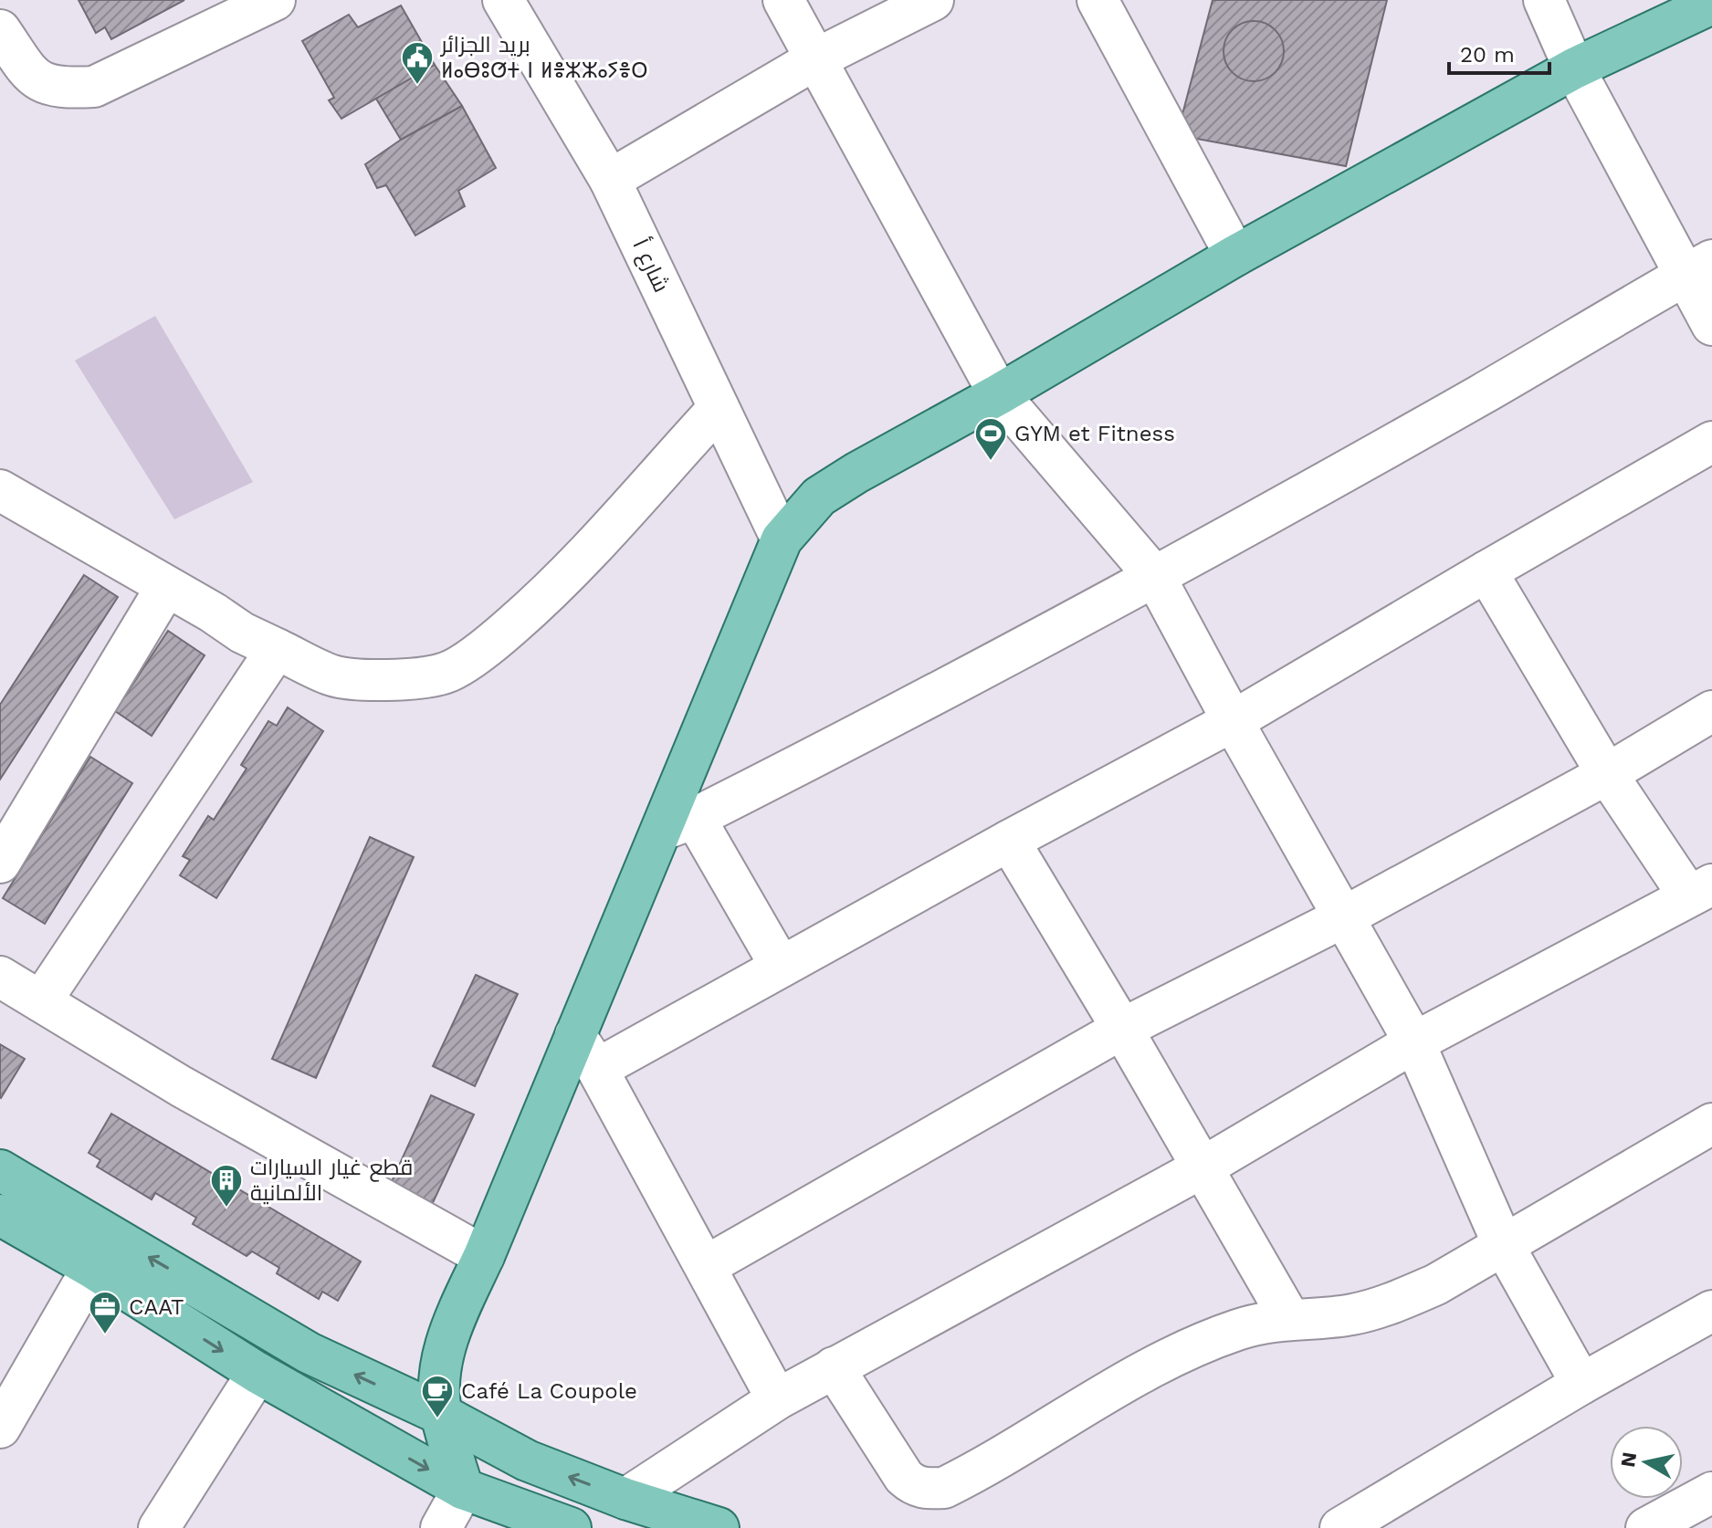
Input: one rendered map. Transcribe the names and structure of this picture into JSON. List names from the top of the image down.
{
  "streets": {
    "street": ["شارع أ"]
  },
  "places": {
    "public building": ["بريد الجزائر ⵍⴰⴱⵓⵚⵜ ⵏ ⵍⴻⵣⵣⴰⵢⴻⵔ"],
    "sports": ["GYM et Fitness"],
    "building": ["قطع غيار السيارات الألمانية"],
    "office": ["CAAT"],
    "cafe": ["Café La Coupole"]
  },
  "scale_bar": "20 m",
  "north": "left"
}
